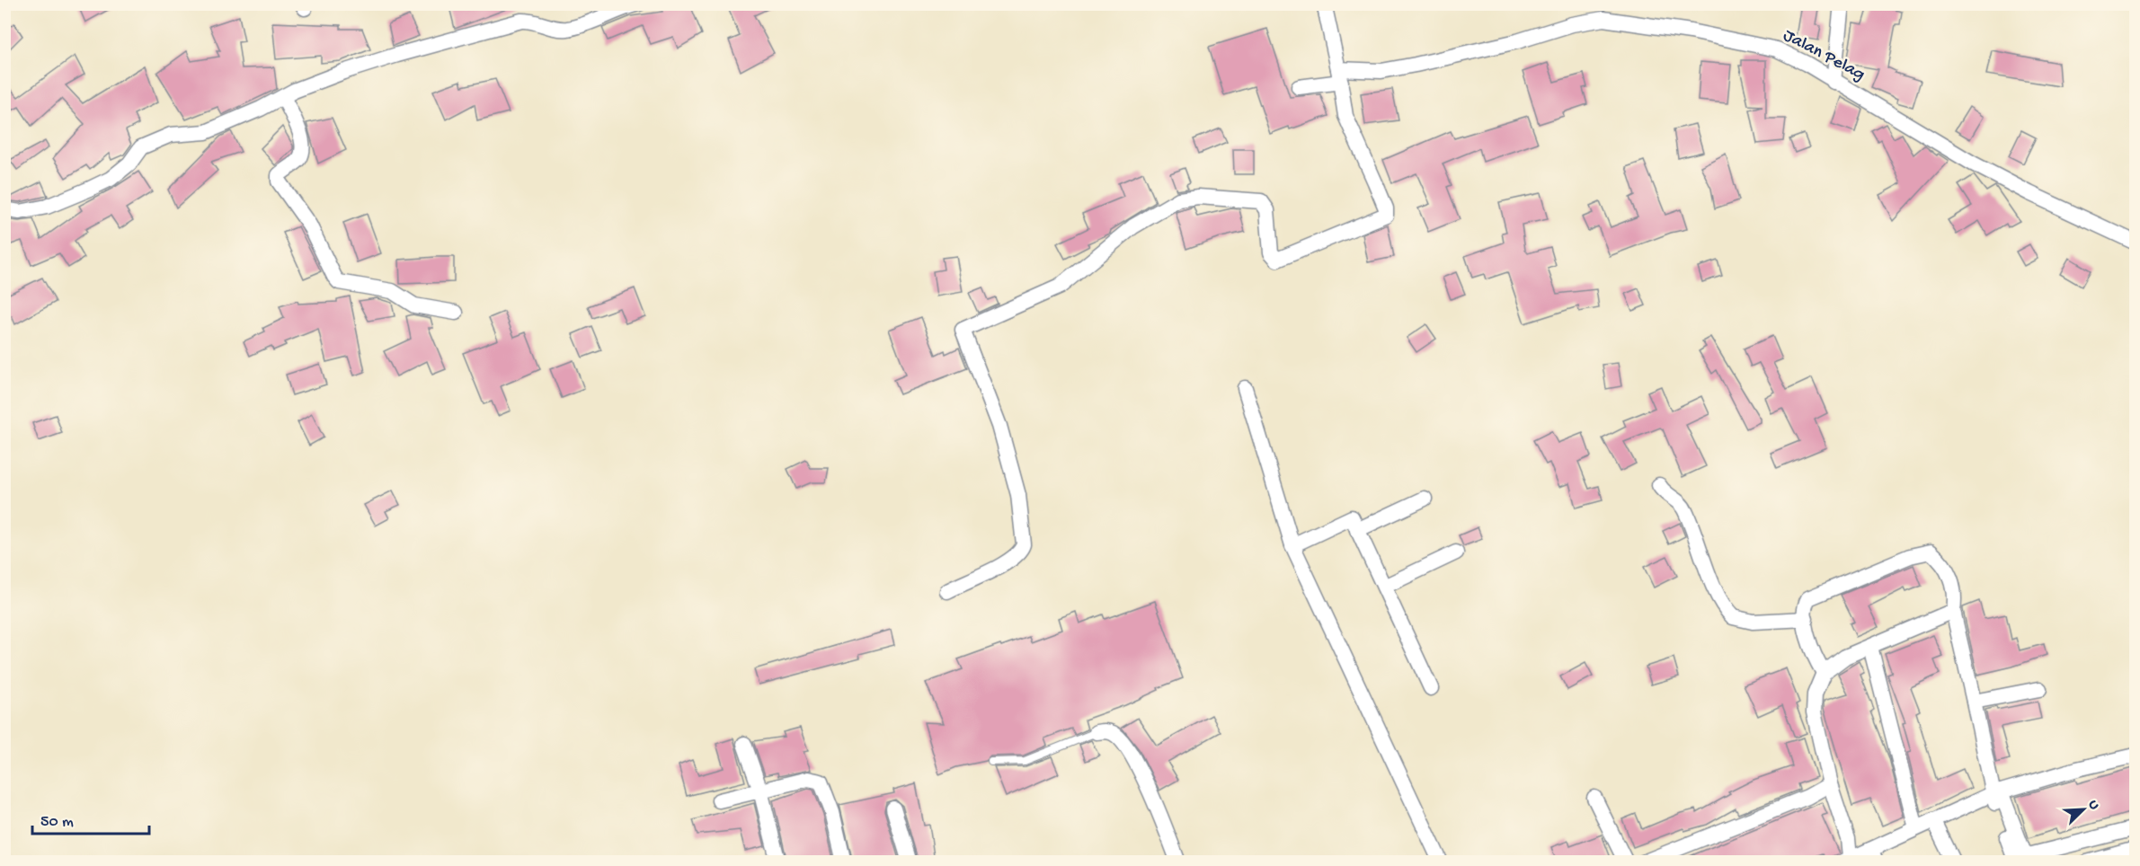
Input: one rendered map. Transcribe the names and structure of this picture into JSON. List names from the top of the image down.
{
  "streets": {
    "street": ["Jalan Pelag"]
  },
  "scale_bar": "50 m",
  "north": "top right"
}
